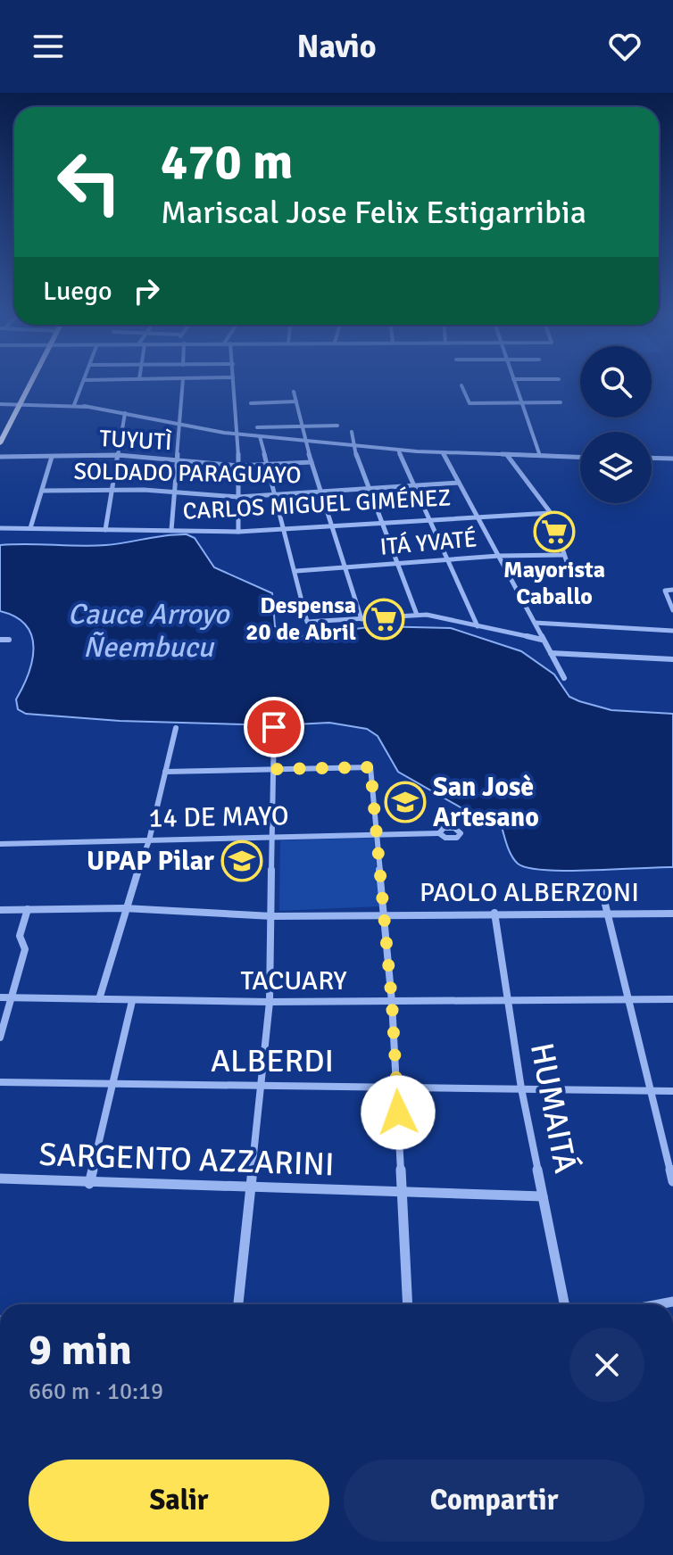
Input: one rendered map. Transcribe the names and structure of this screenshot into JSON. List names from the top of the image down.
{
  "streets": {
    "street": [
      "TUYUTÌ",
      "SOLDADO PARAGUAYO",
      "CARLOS MIGUEL GIMÉNEZ",
      "ITÁ YVATÉ",
      "14 DE MAYO",
      "PAOLO ALBERZONI",
      "TACUARY",
      "ALBERDI",
      "HUMAITÁ",
      "SARGENTO AZZARINI"
    ]
  },
  "crossings": [
    ["PAOLO ALBERZONI", "HUMAITÁ"],
    ["TACUARY", "HUMAITÁ"],
    ["ALBERDI", "HUMAITÁ"],
    ["HUMAITÁ", "SARGENTO AZZARINI"]
  ],
  "water": ["Cauce Arroyo Ñeembucu"],
  "places": {
    "supermarket": ["Mayorista Caballo", "Despensa 20 de Abril"],
    "school or university": ["San Josè Artesano", "UPAP Pilar"]
  },
  "page": {
    "header": "Navio",
    "turn": ["470 m", "Mariscal Jose Felix Estigarribia"],
    "then": "Luego",
    "heading": ["9 min", "660 m · 10:19"],
    "buttons": ["Salir", "Compartir"]
  }
}
